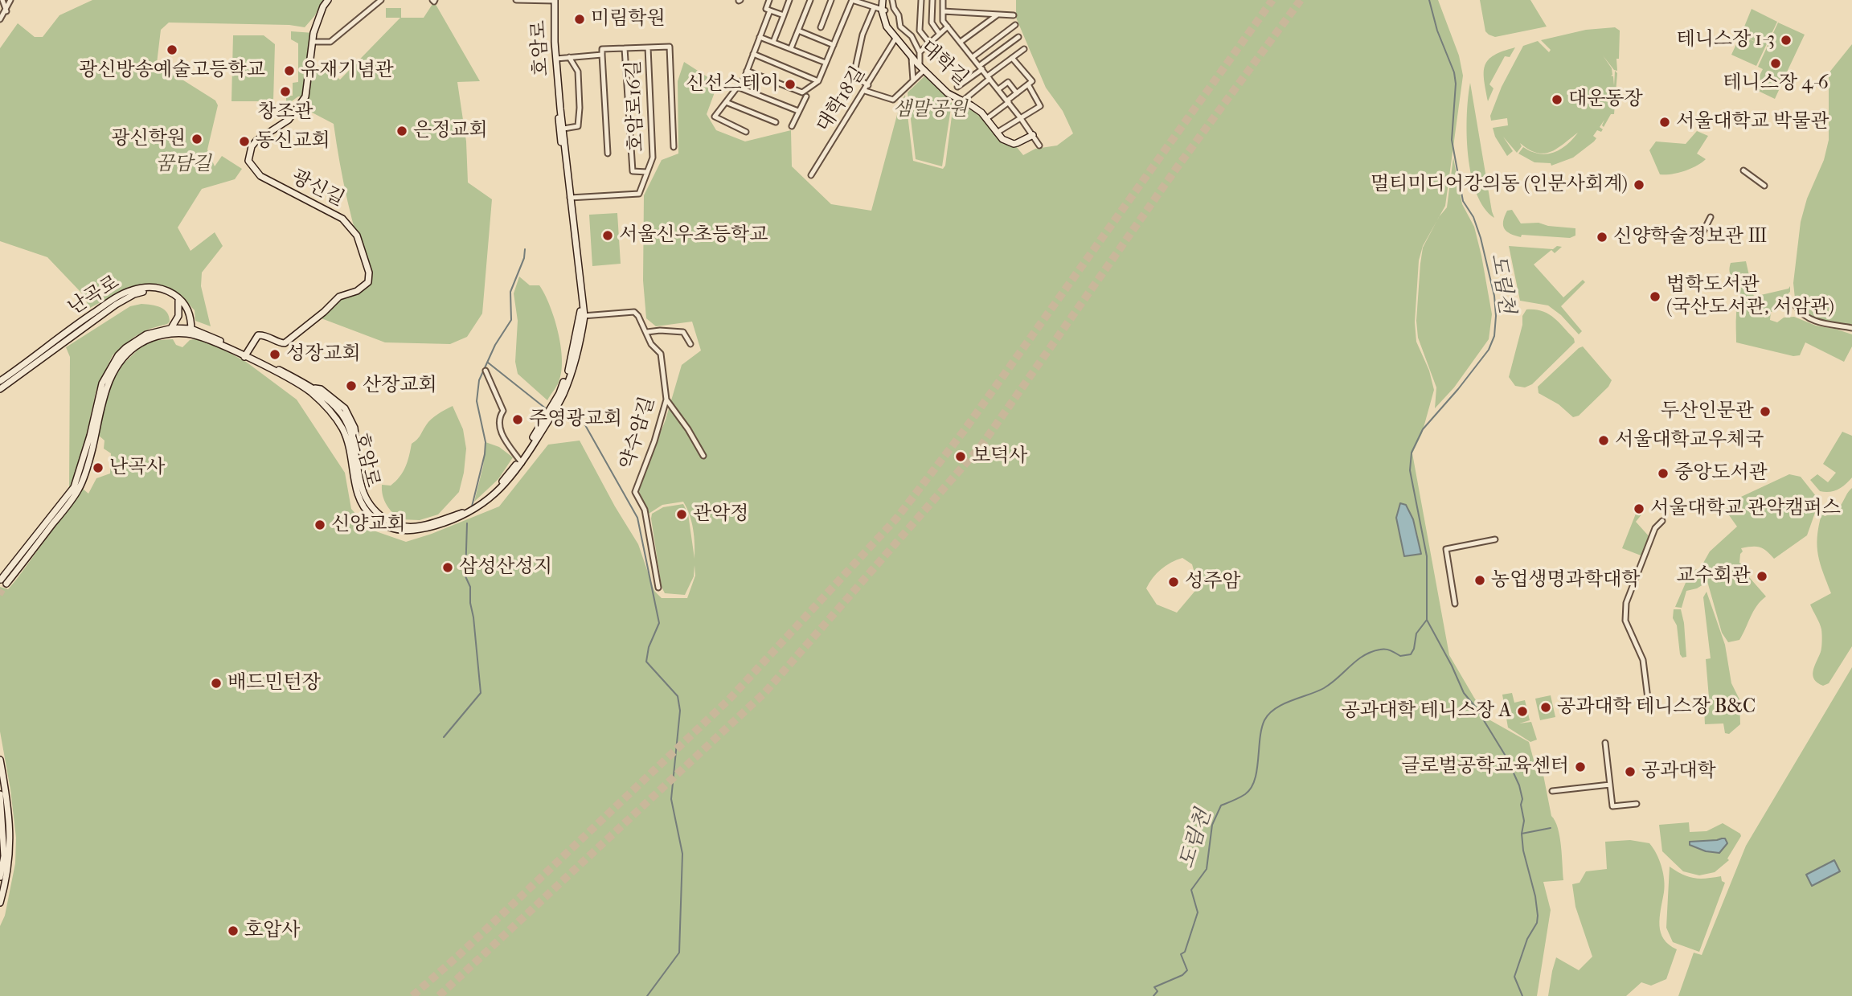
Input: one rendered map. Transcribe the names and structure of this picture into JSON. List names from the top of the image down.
{
  "streets": {
    "main road": [
      "호암로",
      "대학길",
      "광신길",
      "난곡로"
    ],
    "street": ["대학18길", "호암로16길", "약수암길"]
  },
  "crossings": [
    ["호암로", "호암로16길"],
    ["호암로", "광신길"],
    ["호암로", "난곡로"],
    ["호암로", "약수암길"],
    ["대학길", "대학18길"]
  ],
  "water": ["도림천"],
  "parks": ["샘말공원", "꿈담길"],
  "places": [
    "미림학원",
    "테니스장 1-3",
    "광신방송예술고등학교",
    "테니스장 4-6",
    "유재기념관",
    "신선스테이",
    "창조관",
    "대운동장",
    "서울대학교 박물관",
    "은정교회",
    "광신학원",
    "동신교회",
    "멀티미디어강의동 (인문사회계)",
    "서울신우초등학교",
    "신양학술정보관 Ⅲ",
    "법학도서관 (국산도서관, 서암관)",
    "성장교회",
    "산장교회",
    "두산인문관",
    "주영광교회",
    "서울대학교우체국",
    "보덕사",
    "난곡사",
    "중앙도서관",
    "서울대학교 관악캠퍼스",
    "관악정",
    "신양교회",
    "삼성산성지",
    "교수회관",
    "농업생명과학대학",
    "성주암",
    "배드민턴장",
    "공과대학 테니스장 B&C",
    "공과대학 테니스장 A",
    "글로벌공학교육센터",
    "공과대학",
    "호압사"
  ]
}
